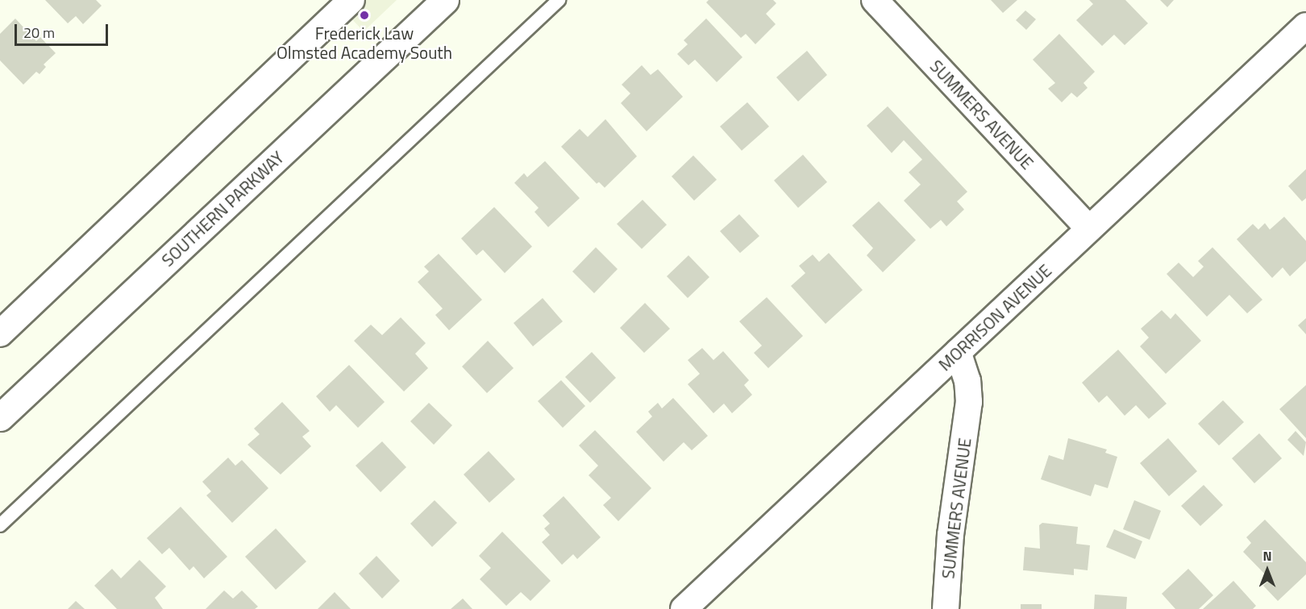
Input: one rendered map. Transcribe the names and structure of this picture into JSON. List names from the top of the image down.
{
  "streets": {
    "main road": ["SOUTHERN PARKWAY"],
    "street": ["SUMMERS AVENUE", "MORRISON AVENUE"]
  },
  "crossings": [
    ["SUMMERS AVENUE", "MORRISON AVENUE"]
  ],
  "places": ["Frederick Law Olmsted Academy South"],
  "scale_bar": "20 m",
  "north": "top"
}
